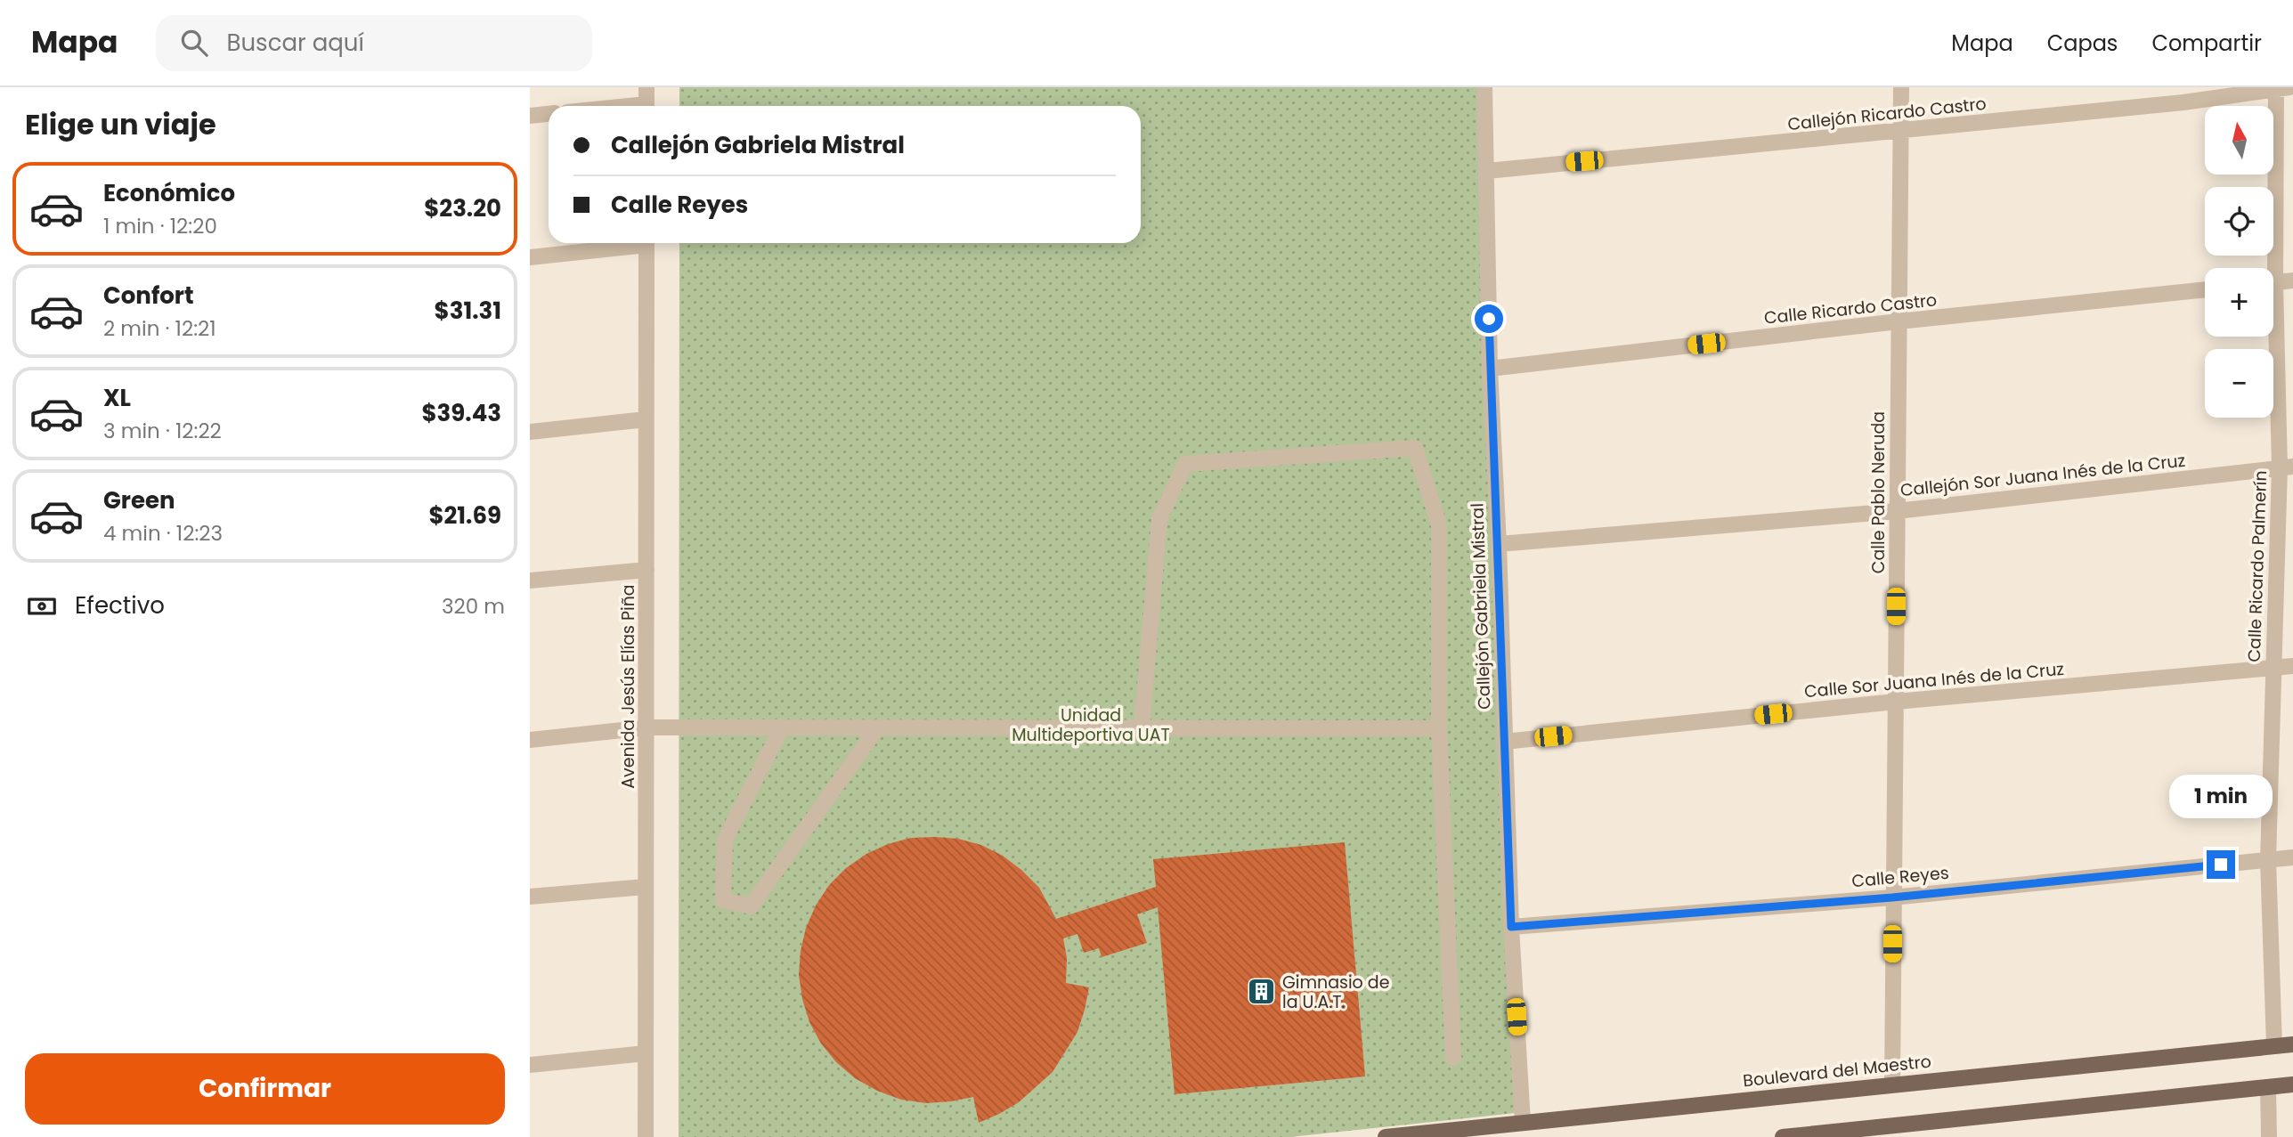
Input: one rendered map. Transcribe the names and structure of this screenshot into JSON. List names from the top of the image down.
{
  "streets": {
    "main road": ["Boulevard del Maestro"],
    "street": [
      "Callejón Ricardo Castro",
      "Calle Ricardo Castro",
      "Callejón Sor Juana Inés de la Cruz",
      "Calle Pablo Neruda",
      "Calle Ricardo Palmerín",
      "Callejón Gabriela Mistral",
      "Calle Sor Juana Inés de la Cruz",
      "Avenida Jesús Elías Piña",
      "Calle Reyes"
    ]
  },
  "crossings": [
    ["Callejón Ricardo Castro", "Calle Pablo Neruda"],
    ["Callejón Ricardo Castro", "Calle Ricardo Palmerín"],
    ["Callejón Ricardo Castro", "Callejón Gabriela Mistral"],
    ["Calle Ricardo Castro", "Calle Pablo Neruda"],
    ["Calle Ricardo Castro", "Callejón Gabriela Mistral"],
    ["Callejón Sor Juana Inés de la Cruz", "Calle Pablo Neruda"],
    ["Callejón Sor Juana Inés de la Cruz", "Calle Ricardo Palmerín"],
    ["Callejón Sor Juana Inés de la Cruz", "Callejón Gabriela Mistral"],
    ["Calle Pablo Neruda", "Calle Sor Juana Inés de la Cruz"],
    ["Calle Pablo Neruda", "Calle Reyes"],
    ["Calle Pablo Neruda", "Boulevard del Maestro"],
    ["Calle Ricardo Palmerín", "Calle Sor Juana Inés de la Cruz"],
    ["Calle Ricardo Palmerín", "Calle Reyes"],
    ["Calle Ricardo Palmerín", "Boulevard del Maestro"],
    ["Callejón Gabriela Mistral", "Calle Sor Juana Inés de la Cruz"],
    ["Callejón Gabriela Mistral", "Calle Reyes"],
    ["Callejón Gabriela Mistral", "Boulevard del Maestro"]
  ],
  "parks": ["Unidad Multideportiva UAT"],
  "places": {
    "building": ["Gimnasio de la U.A.T."]
  },
  "north": "top",
  "page": {
    "header": "Mapa",
    "search": "Buscar aquí",
    "nav": ["Mapa", "Capas", "Compartir"],
    "heading": "Elige un viaje",
    "map_buttons": ["+", "−"],
    "banner": ["Callejón Gabriela Mistral", "Calle Reyes"],
    "list": [
      {
        "name": "Económico",
        "note": "1 min · 12:20",
        "value": "$23.20"
      },
      {
        "name": "Confort",
        "note": "2 min · 12:21",
        "value": "$31.31"
      },
      {
        "name": "XL",
        "note": "3 min · 12:22",
        "value": "$39.43"
      },
      {
        "name": "Green",
        "note": "4 min · 12:23",
        "value": "$21.69"
      }
    ],
    "pay": ["Efectivo", "320 m"],
    "bubble": "1 min",
    "buttons": "Confirmar"
  }
}
